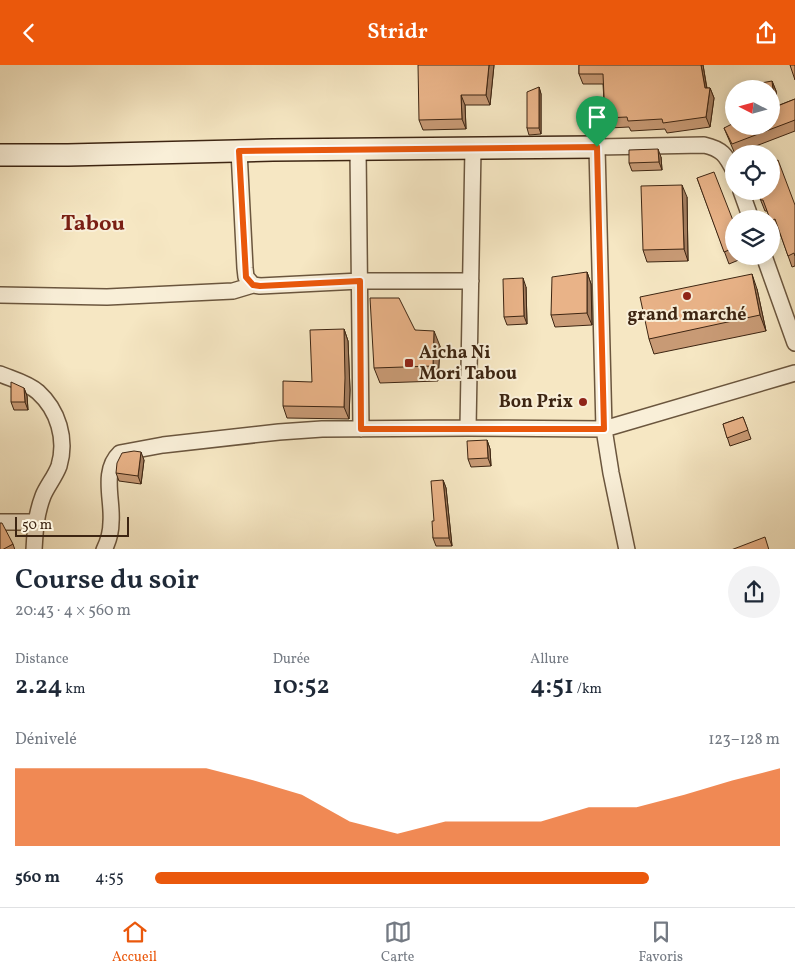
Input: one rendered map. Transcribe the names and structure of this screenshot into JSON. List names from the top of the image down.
{
  "districts": ["Tabou"],
  "places": {
    "other": ["grand marché", "Bon Prix"],
    "transit": ["Aicha Ni Mori Tabou"]
  },
  "scale_bar": "50 m",
  "north": "left",
  "page": {
    "header": "Stridr",
    "scale": "50 m",
    "heading": ["Course du soir", "20:43 · 4 × 560 m"],
    "stats": [
      ["Distance", "2.24 km"],
      ["Durée", "10:52"],
      ["Allure", "4:51 /km"]
    ],
    "chart": ["Dénivelé", "123–128 m"],
    "list": [
      {
        "name": "560 m",
        "note": "4:55"
      }
    ],
    "tabs": ["Accueil", "Carte", "Favoris"]
  }
}
